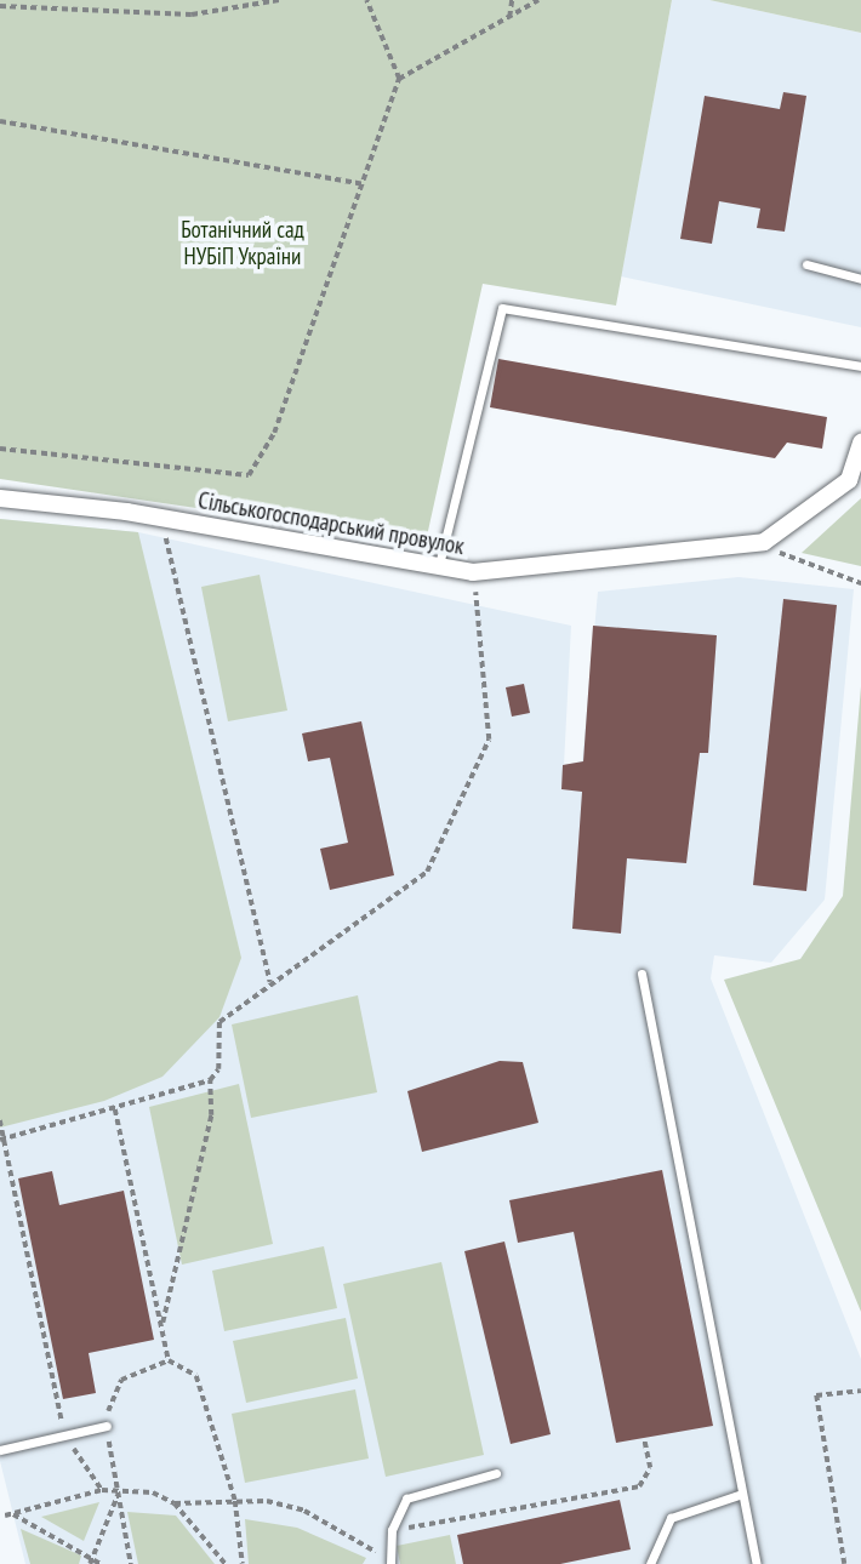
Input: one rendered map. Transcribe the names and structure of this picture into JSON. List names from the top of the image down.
{
  "streets": {
    "street": ["Сільськогосподарський провулок"]
  },
  "parks": ["Ботанічний сад НУБіП України"]
}
